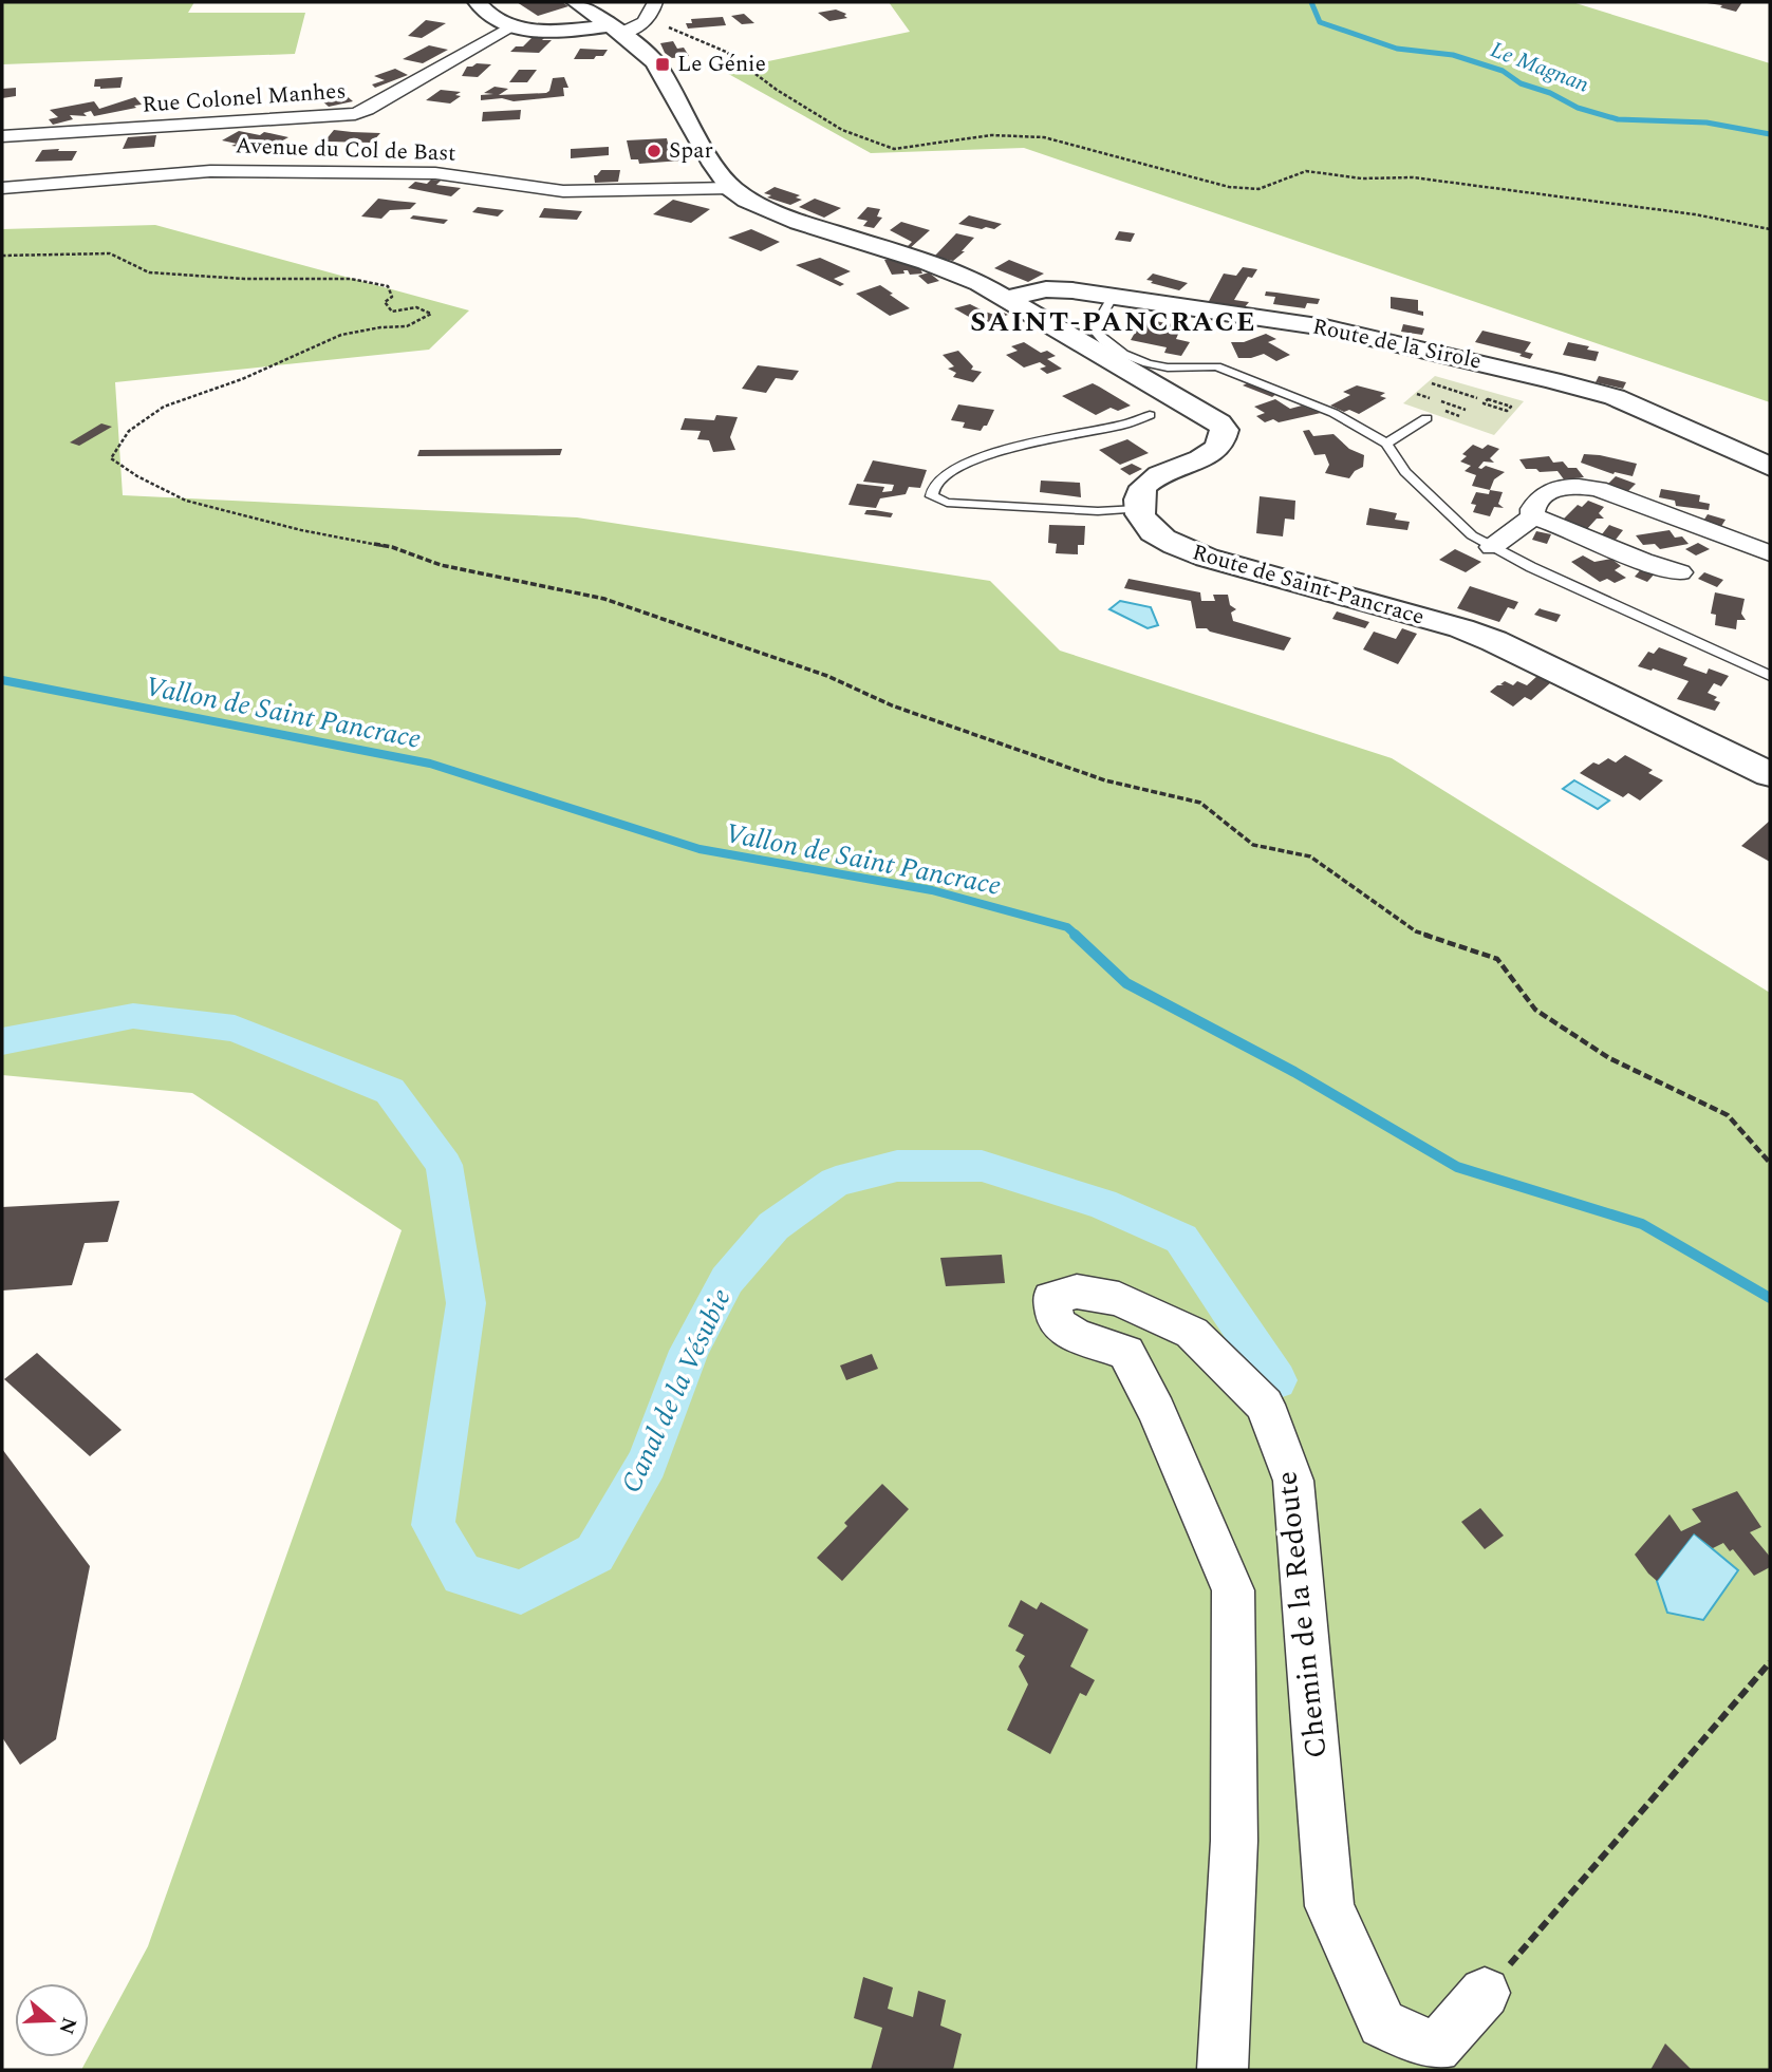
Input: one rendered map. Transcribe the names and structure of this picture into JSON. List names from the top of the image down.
{
  "streets": {
    "street": [
      "Rue Colonel Manhes",
      "Avenue du Col de Bast",
      "Route de la Sirole",
      "Route de Saint-Pancrace",
      "Chemin de la Redoute"
    ]
  },
  "districts": ["SAINT-PANCRACE"],
  "water": ["Le Magnan", "Vallon de Saint Pancrace", "Canal de la Vésubie"],
  "places": {
    "transit": ["Le Génie"],
    "other": ["Spar"]
  },
  "north": "right"
}
